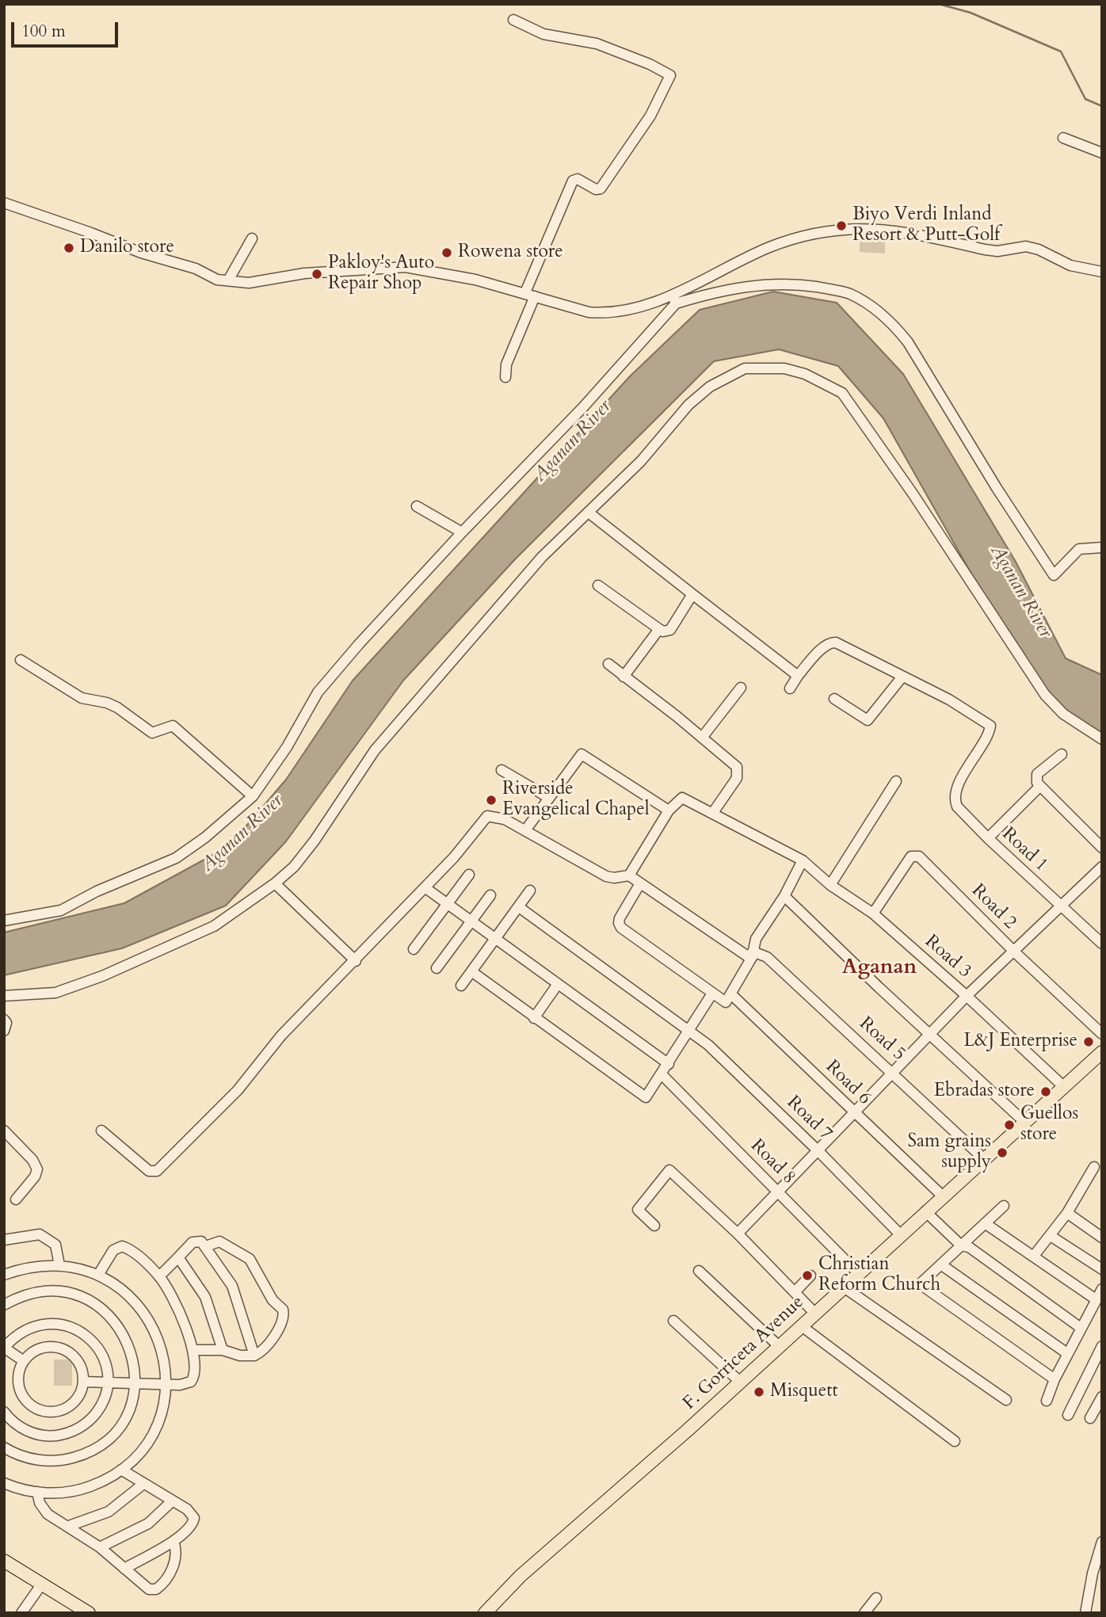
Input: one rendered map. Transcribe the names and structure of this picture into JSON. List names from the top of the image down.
{
  "streets": {
    "main road": ["F. Gorriceta Avenue"],
    "street": [
      "Road 1",
      "Road 2",
      "Road 3",
      "Road 5",
      "Road 6",
      "Road 7",
      "Road 8"
    ]
  },
  "crossings": [
    ["Road 2", "Road 3"],
    ["Road 3", "F. Gorriceta Avenue"],
    ["Road 5", "F. Gorriceta Avenue"],
    ["Road 6", "F. Gorriceta Avenue"],
    ["Road 7", "F. Gorriceta Avenue"],
    ["Road 8", "F. Gorriceta Avenue"]
  ],
  "districts": ["Aganan"],
  "water": ["Aganan River"],
  "places": [
    "Biyo Verdi Inland Resort & Putt-Golf",
    "Danilo store",
    "Rowena store",
    "Pakloy's Auto Repair Shop",
    "Riverside Evangelical Chapel",
    "L&J Enterprise",
    "Ebradas store",
    "Guellos store",
    "Sam grains supply",
    "Christian Reform Church",
    "Misquett"
  ],
  "scale_bar": "100 m"
}
